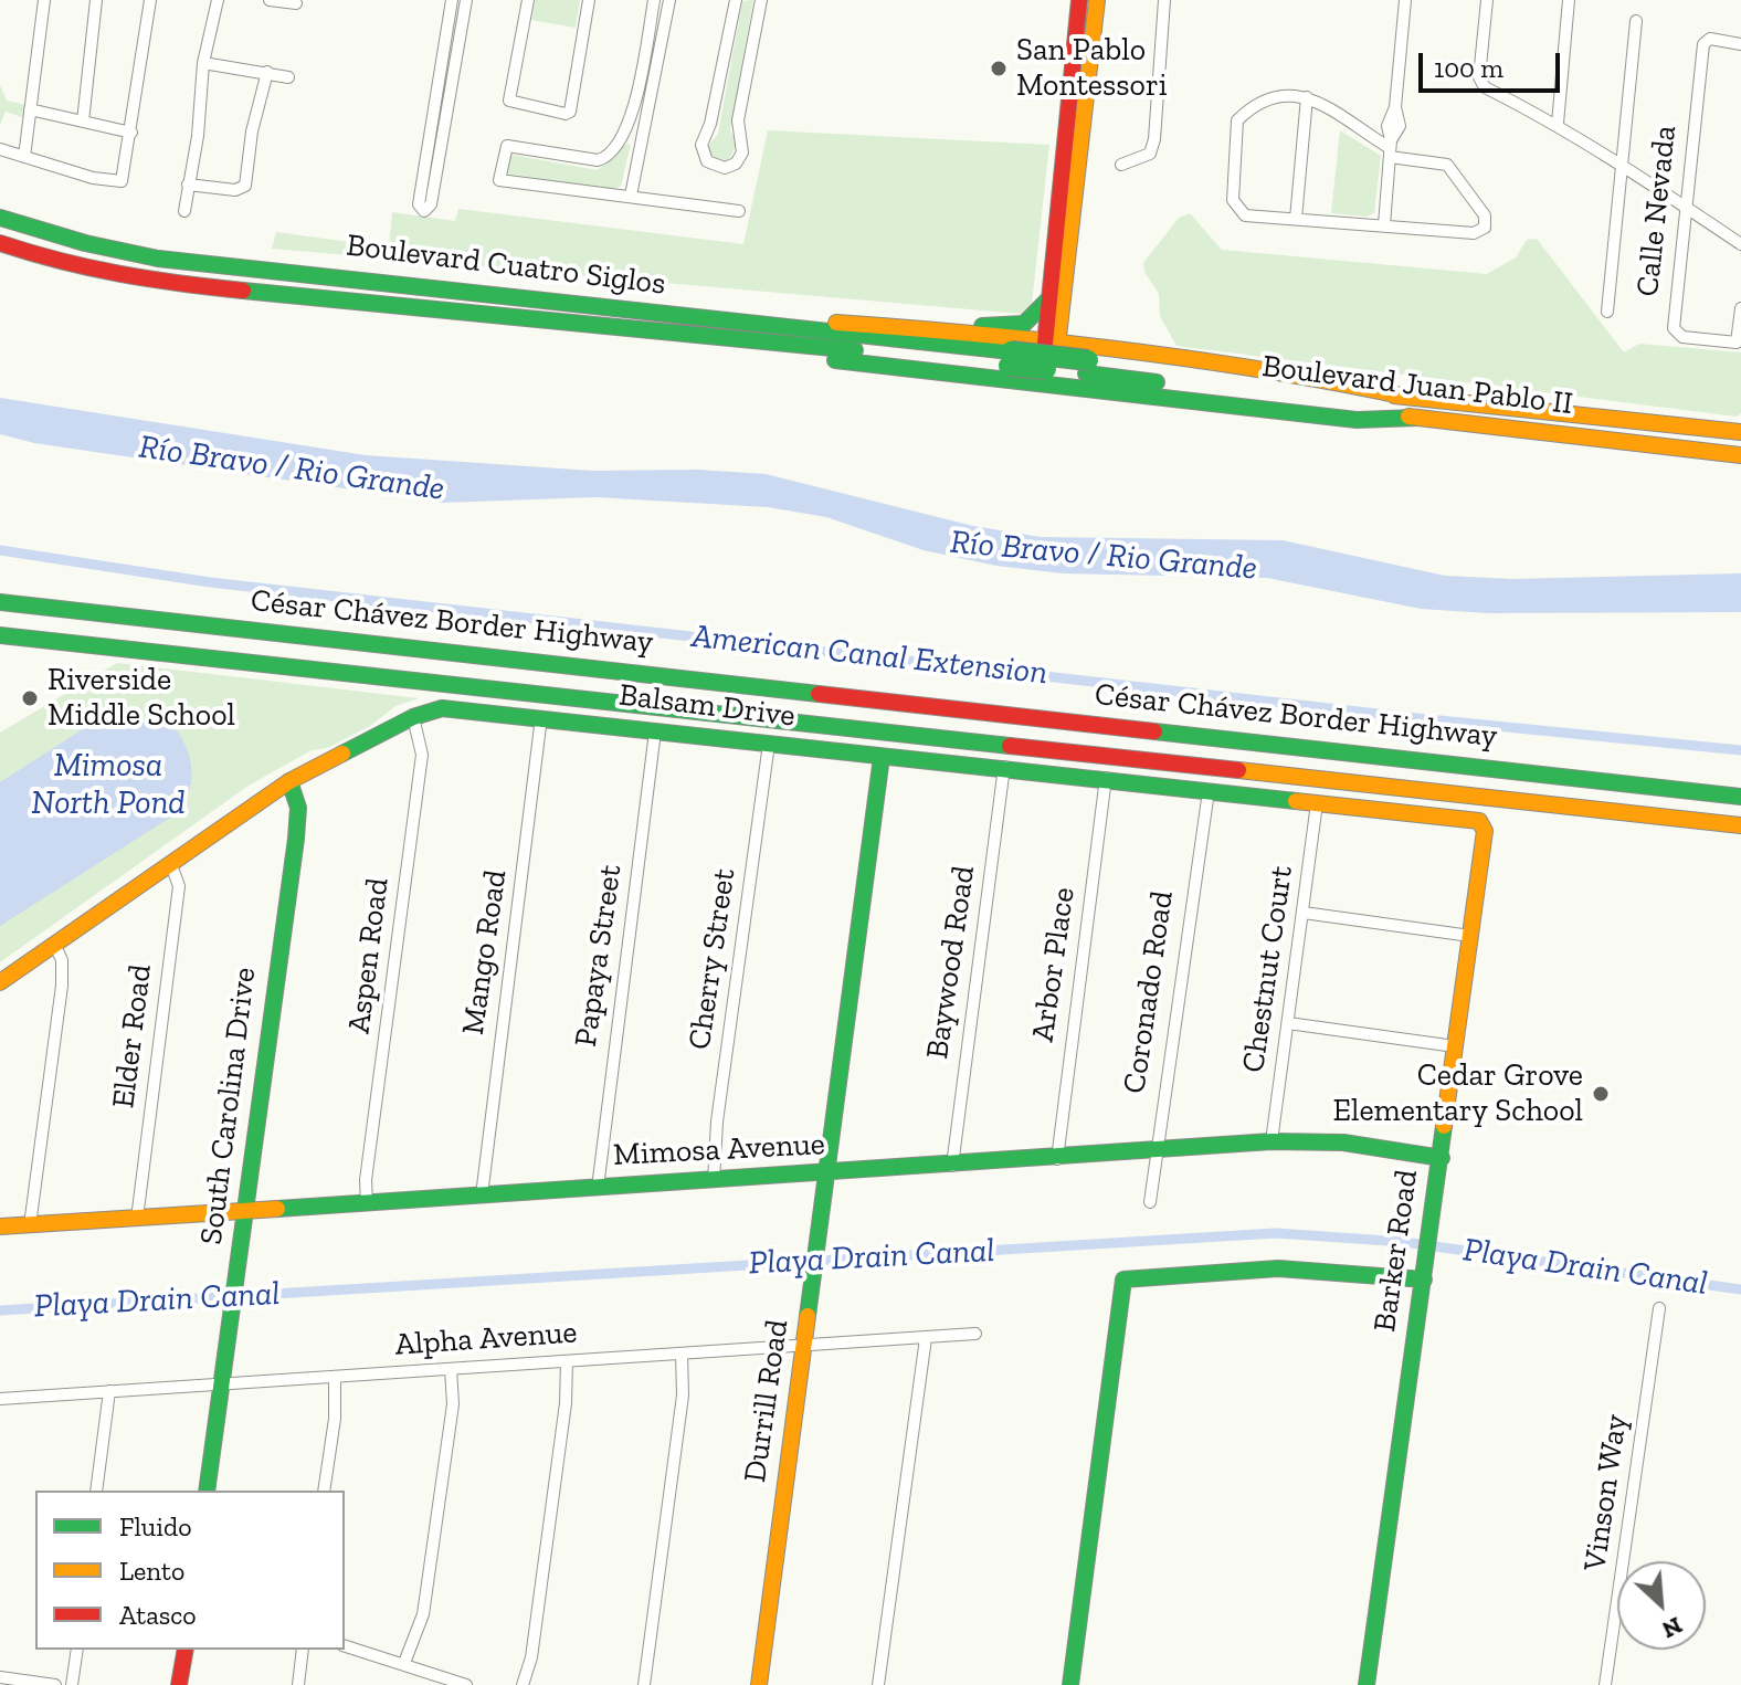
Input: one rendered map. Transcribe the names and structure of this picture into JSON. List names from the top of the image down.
{
  "streets": {
    "main road": [
      "Boulevard Cuatro Siglos",
      "Boulevard Juan Pablo II",
      "César Chávez Border Highway",
      "Balsam Drive",
      "South Carolina Drive",
      "Mimosa Avenue",
      "Barker Road",
      "Durrill Road"
    ],
    "street": [
      "Calle Nevada",
      "Mango Road",
      "Aspen Road",
      "Papaya Street",
      "Cherry Street",
      "Baywood Road",
      "Arbor Place",
      "Chestnut Court",
      "Coronado Road",
      "Elder Road",
      "Alpha Avenue",
      "Vinson Way"
    ]
  },
  "crossings": [
    ["Balsam Drive", "Mango Road"],
    ["Balsam Drive", "Aspen Road"],
    ["Balsam Drive", "Papaya Street"],
    ["Balsam Drive", "Cherry Street"],
    ["Balsam Drive", "Baywood Road"],
    ["Balsam Drive", "Arbor Place"],
    ["Balsam Drive", "Chestnut Court"],
    ["Balsam Drive", "Coronado Road"],
    ["Balsam Drive", "Elder Road"],
    ["Balsam Drive", "South Carolina Drive"],
    ["Balsam Drive", "Barker Road"],
    ["Balsam Drive", "Durrill Road"],
    ["Mango Road", "Mimosa Avenue"],
    ["Aspen Road", "Mimosa Avenue"],
    ["Papaya Street", "Mimosa Avenue"],
    ["Cherry Street", "Mimosa Avenue"],
    ["Baywood Road", "Mimosa Avenue"],
    ["Arbor Place", "Mimosa Avenue"],
    ["Chestnut Court", "Mimosa Avenue"],
    ["Coronado Road", "Mimosa Avenue"],
    ["Elder Road", "Mimosa Avenue"],
    ["South Carolina Drive", "Mimosa Avenue"],
    ["South Carolina Drive", "Alpha Avenue"],
    ["Mimosa Avenue", "Barker Road"],
    ["Mimosa Avenue", "Durrill Road"],
    ["Alpha Avenue", "Durrill Road"]
  ],
  "water": [
    "Río Bravo / Rio Grande",
    "American Canal Extension",
    "Mimosa North Pond",
    "Playa Drain Canal"
  ],
  "places": ["San Pablo Montessori", "Riverside Middle School", "Cedar Grove Elementary School"],
  "legend": ["Fluido", "Lento", "Atasco"],
  "scale_bar": "100 m",
  "north": "bottom right"
}
